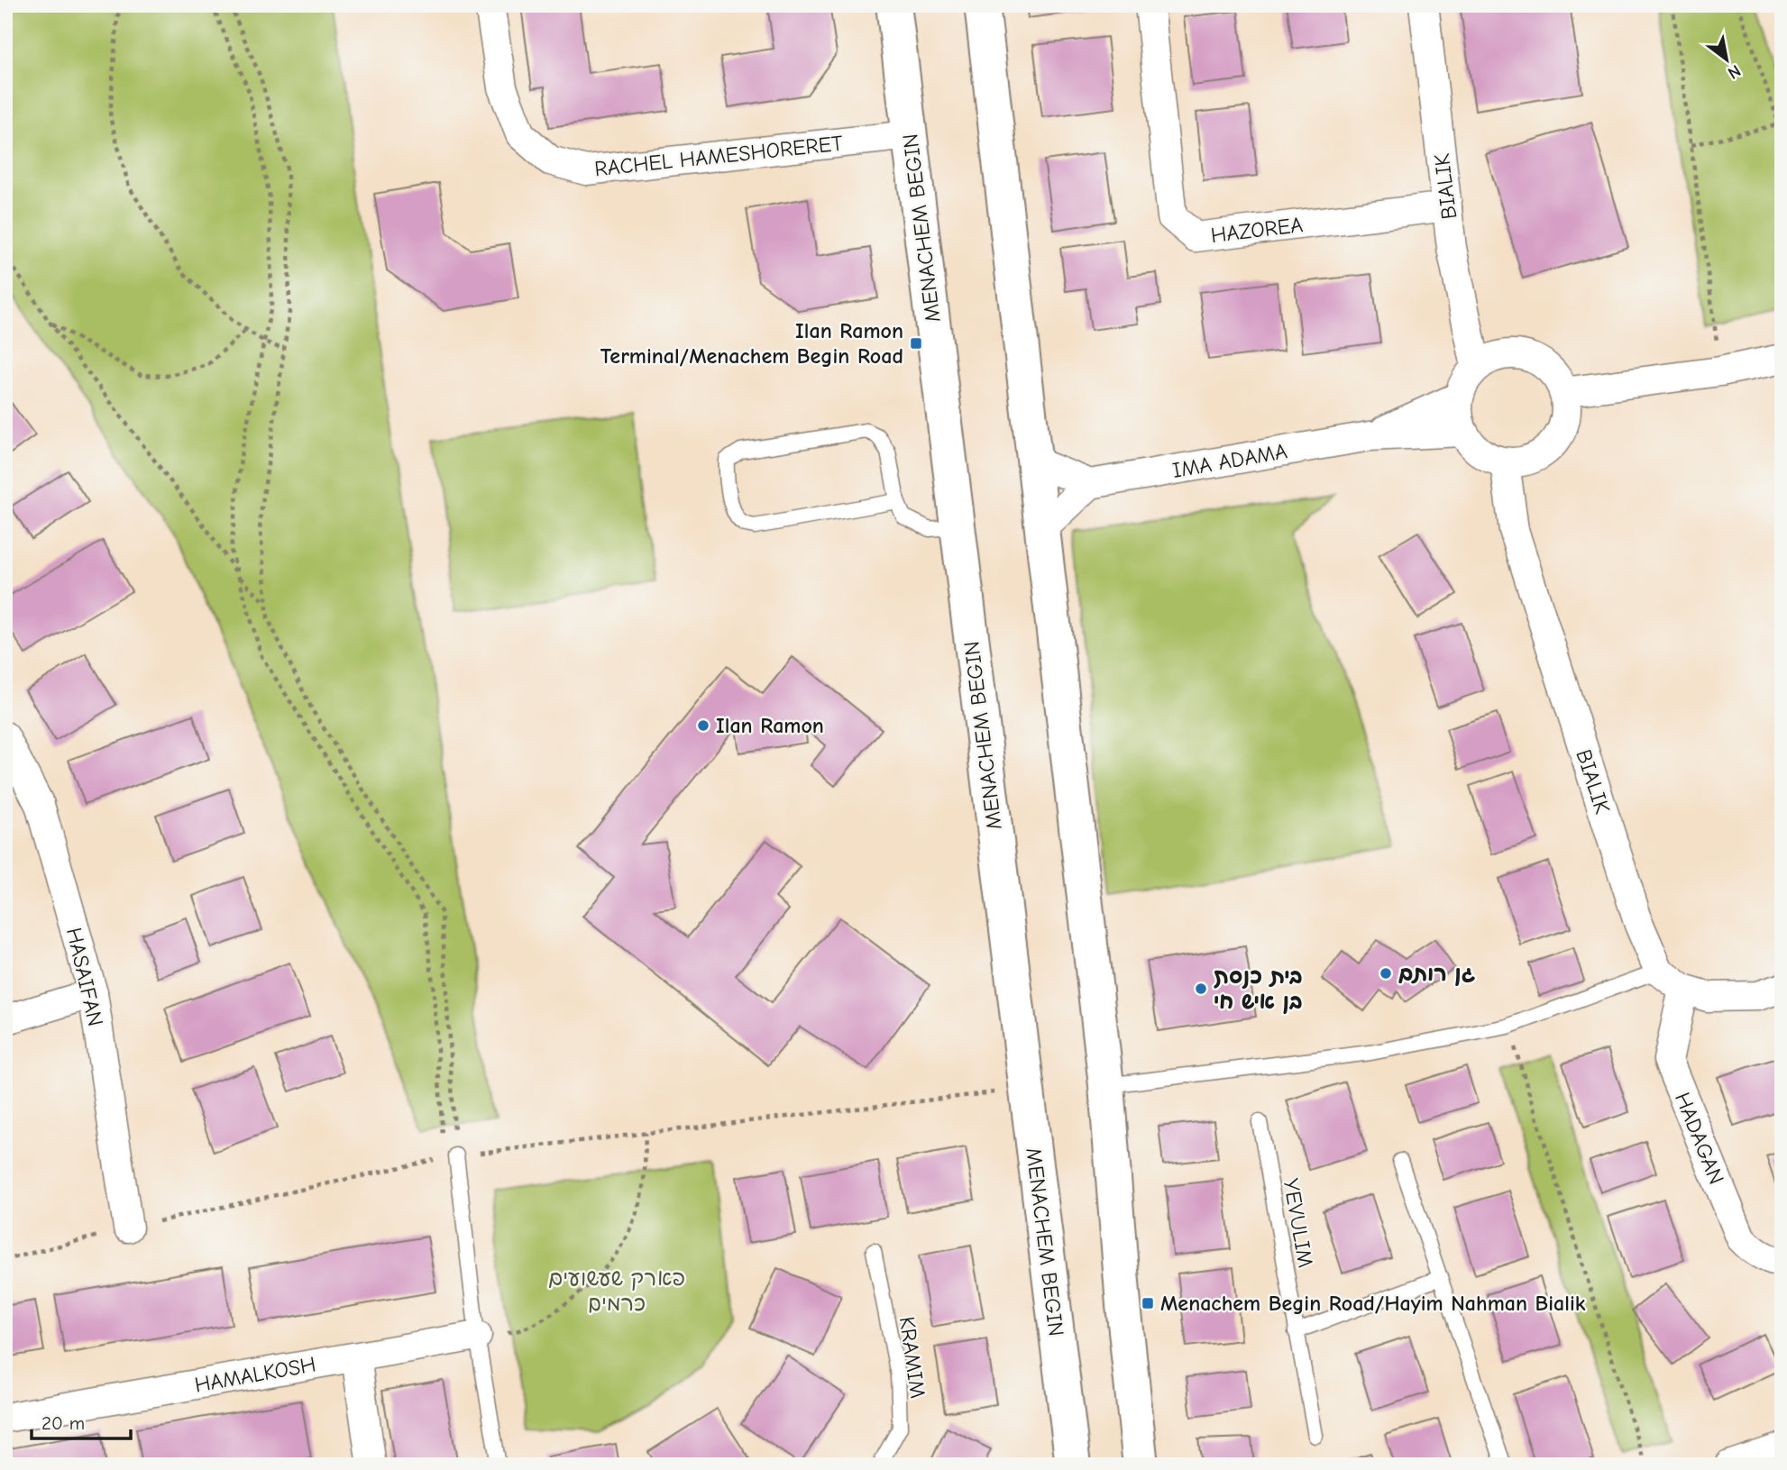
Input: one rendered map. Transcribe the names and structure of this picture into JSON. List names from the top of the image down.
{
  "streets": {
    "main road": ["MENACHEM BEGIN"],
    "street": [
      "RACHEL HAMESHORERET",
      "BIALIK",
      "HAZOREA",
      "IMA ADAMA",
      "HASAIFAN",
      "HADAGAN",
      "HAMALKOSH"
    ],
    "lane": ["YEVULIM", "KRAMIM"]
  },
  "crossings": [
    ["RACHEL HAMESHORERET", "MENACHEM BEGIN"],
    ["BIALIK", "HAZOREA"],
    ["BIALIK", "IMA ADAMA"]
  ],
  "parks": ["פארק שעשועים כרמים"],
  "places": {
    "transit": ["Ilan Ramon Terminal/Menachem Begin Road", "Menachem Begin Road/Hayim Nahman Bialik"],
    "other": ["Ilan Ramon", "גן רותם", "בית כנסת בן איש חי"]
  },
  "scale_bar": "20 m",
  "north": "bottom right"
}
